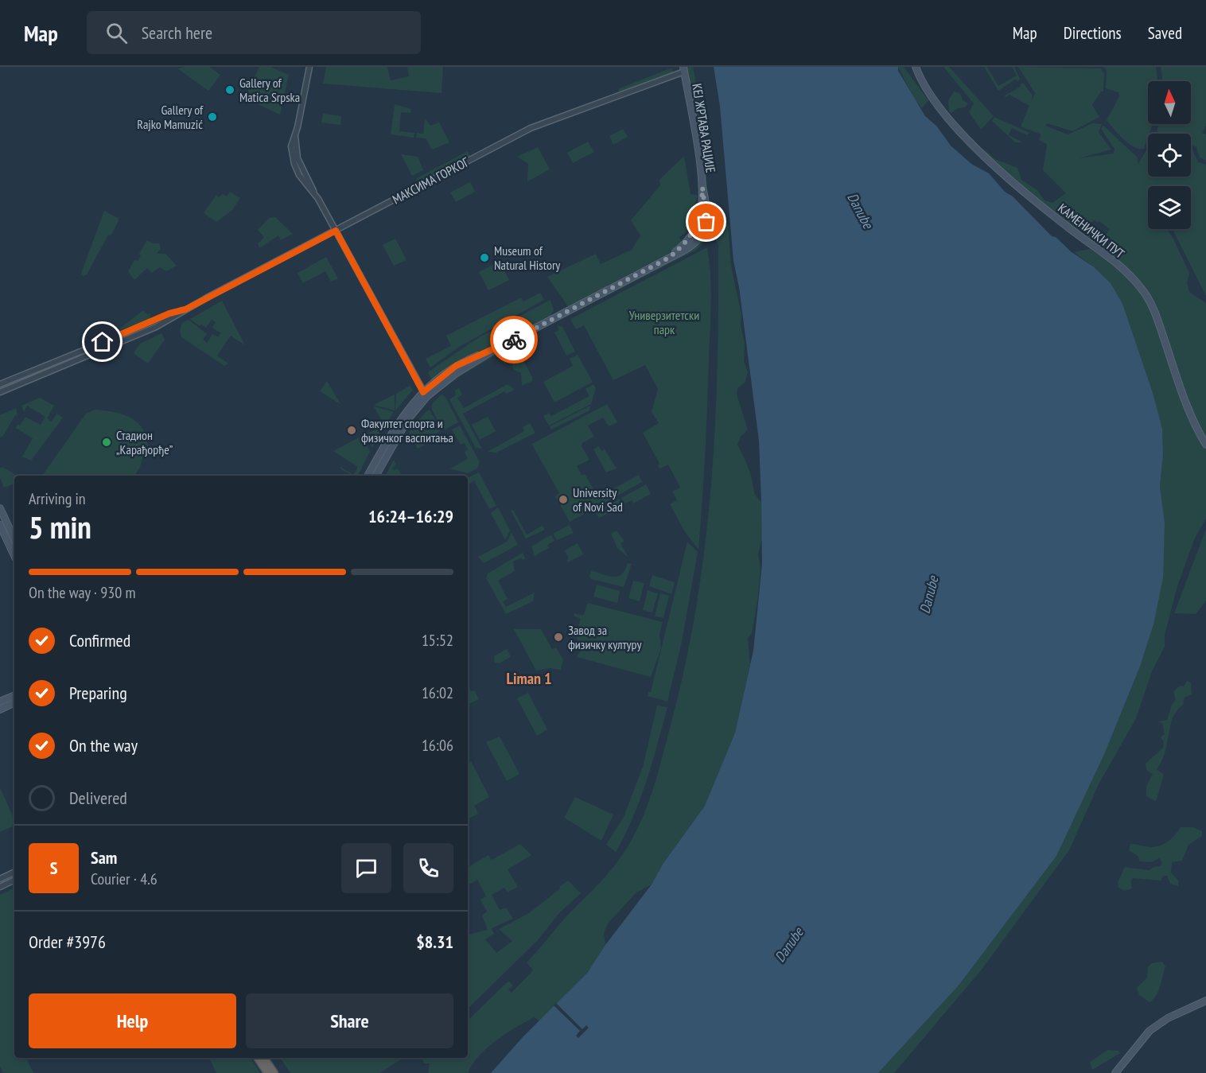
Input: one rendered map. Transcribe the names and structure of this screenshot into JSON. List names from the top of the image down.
{
  "streets": {
    "main road": ["КЕЈ ЖРТАВА РАЦИЈЕ", "КАМЕНИЧКИ ПУТ"],
    "street": ["МАКСИМА ГОРКОГ"]
  },
  "crossings": [
    ["КЕЈ ЖРТАВА РАЦИЈЕ", "МАКСИМА ГОРКОГ"]
  ],
  "districts": ["Liman 1"],
  "water": ["Danube"],
  "parks": ["Универзитетски парк"],
  "places": [
    "Gallery of Matica Srpska",
    "Gallery of Rajko Mamuzić",
    "Museum of Natural History",
    "Факултет спорта и физичког васпитања",
    "Стадион „Карађорђе”",
    "University of Novi Sad",
    "Завод за физичку културу"
  ],
  "north": "top",
  "page": {
    "header": "Map",
    "search": "Search here",
    "nav": ["Map", "Directions", "Saved"],
    "heading": ["5 min", "Arriving in", "16:24–16:29"],
    "panel": [
      "Sam",
      "Courier · 4.6",
      "Order #3976",
      "$8.31"
    ],
    "bar": "On the way · 930 m",
    "list": [
      ["Confirmed", "15:52"],
      ["Preparing", "16:02"],
      ["On the way", "16:06"],
      "Delivered"
    ],
    "round": "S",
    "buttons": ["Help", "Share"]
  }
}
